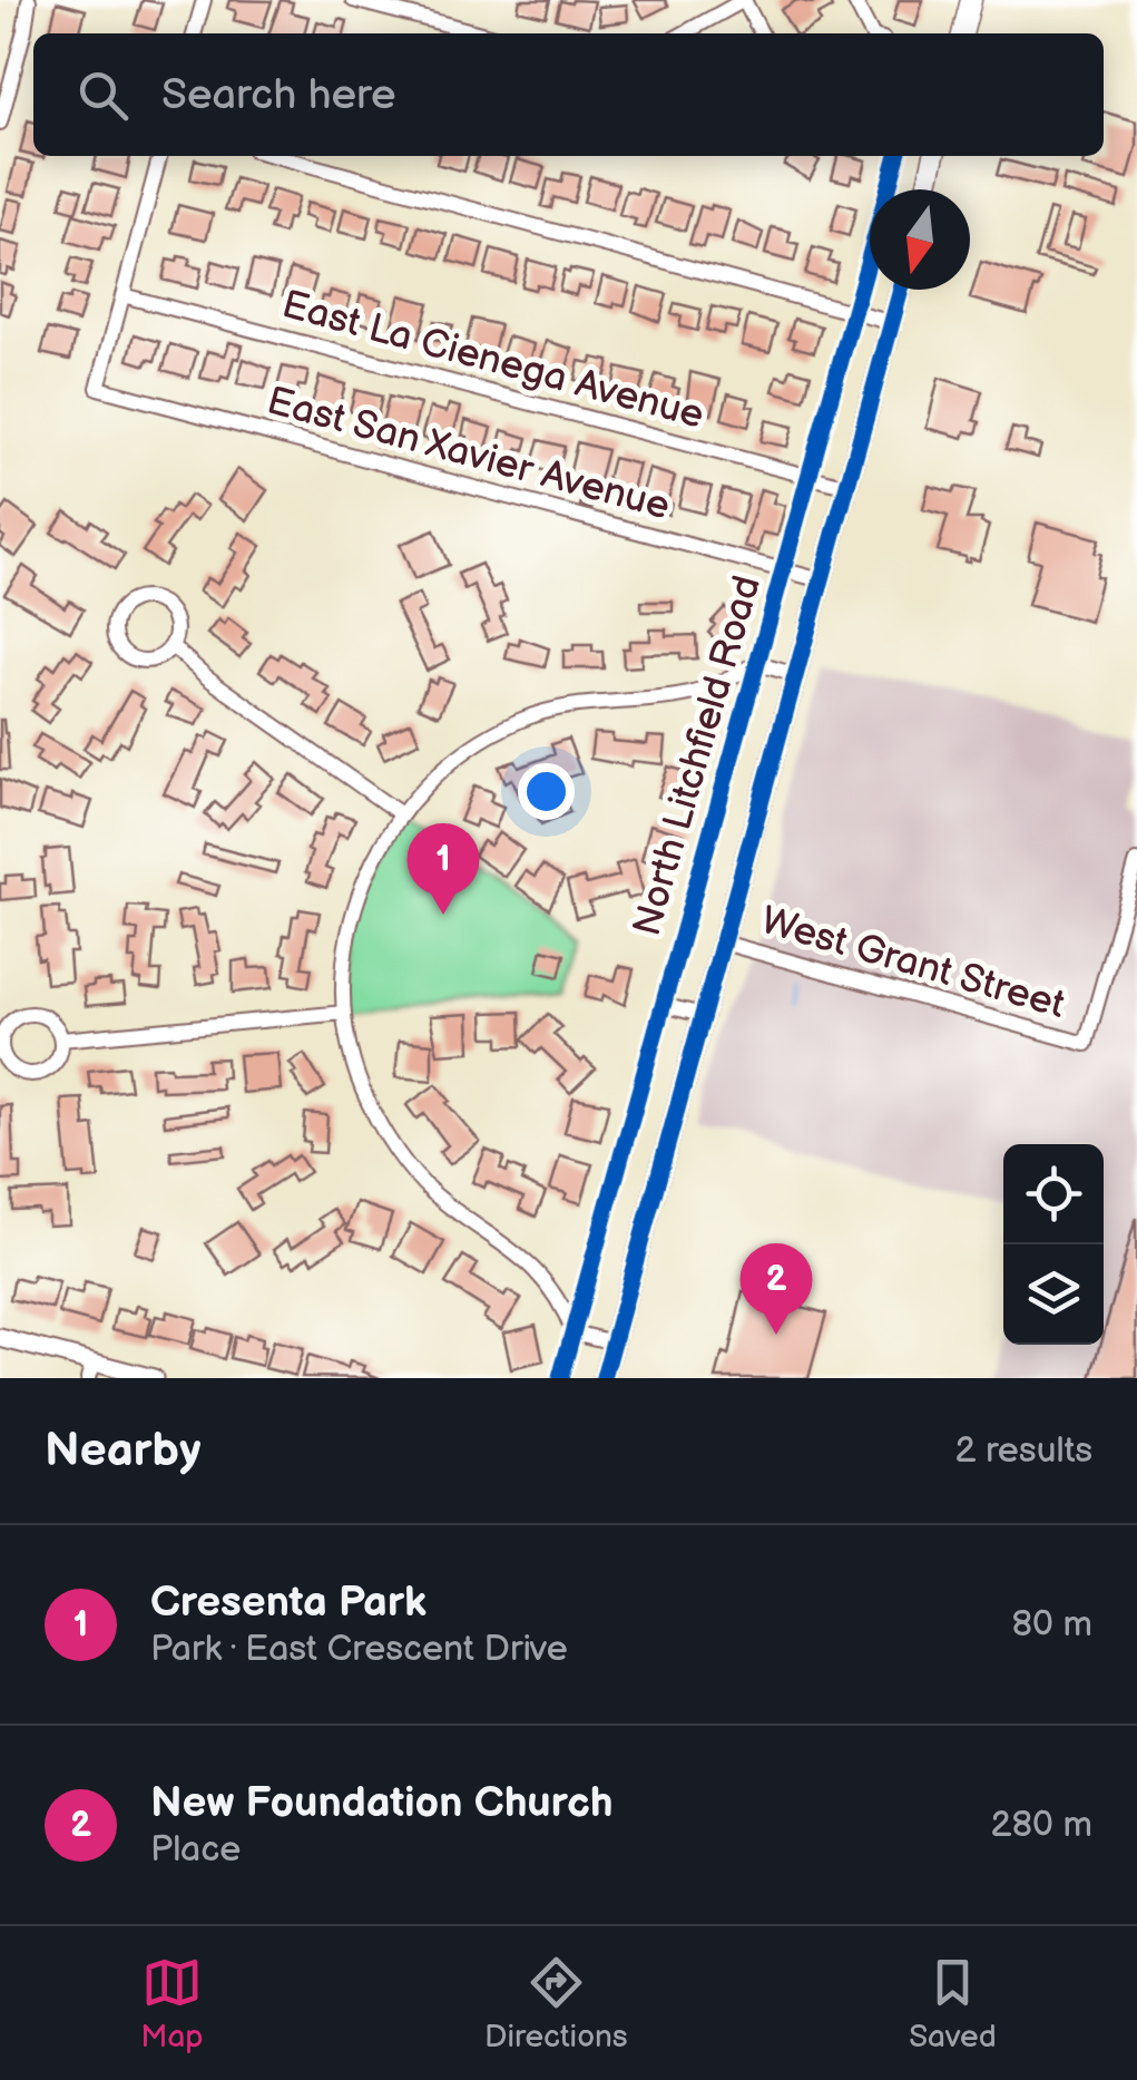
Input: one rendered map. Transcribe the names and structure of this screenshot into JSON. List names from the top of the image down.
{
  "streets": {
    "main road": ["North Litchfield Road"],
    "street": ["East La Cienega Avenue", "East San Xavier Avenue", "West Grant Street"]
  },
  "crossings": [
    ["East La Cienega Avenue", "East San Xavier Avenue"],
    ["East La Cienega Avenue", "North Litchfield Road"],
    ["East San Xavier Avenue", "North Litchfield Road"],
    ["North Litchfield Road", "West Grant Street"]
  ],
  "north": "bottom",
  "page": {
    "search": "Search here",
    "pins": ["1", "2"],
    "heading": ["Nearby", "2 results"],
    "list": [
      {
        "mark": "1",
        "name": "Cresenta Park",
        "note": "Park · East Crescent Drive",
        "value": "80 m"
      },
      {
        "mark": "2",
        "name": "New Foundation Church",
        "note": "Place",
        "value": "280 m"
      }
    ],
    "nav": ["Map", "Directions", "Saved"]
  }
}
